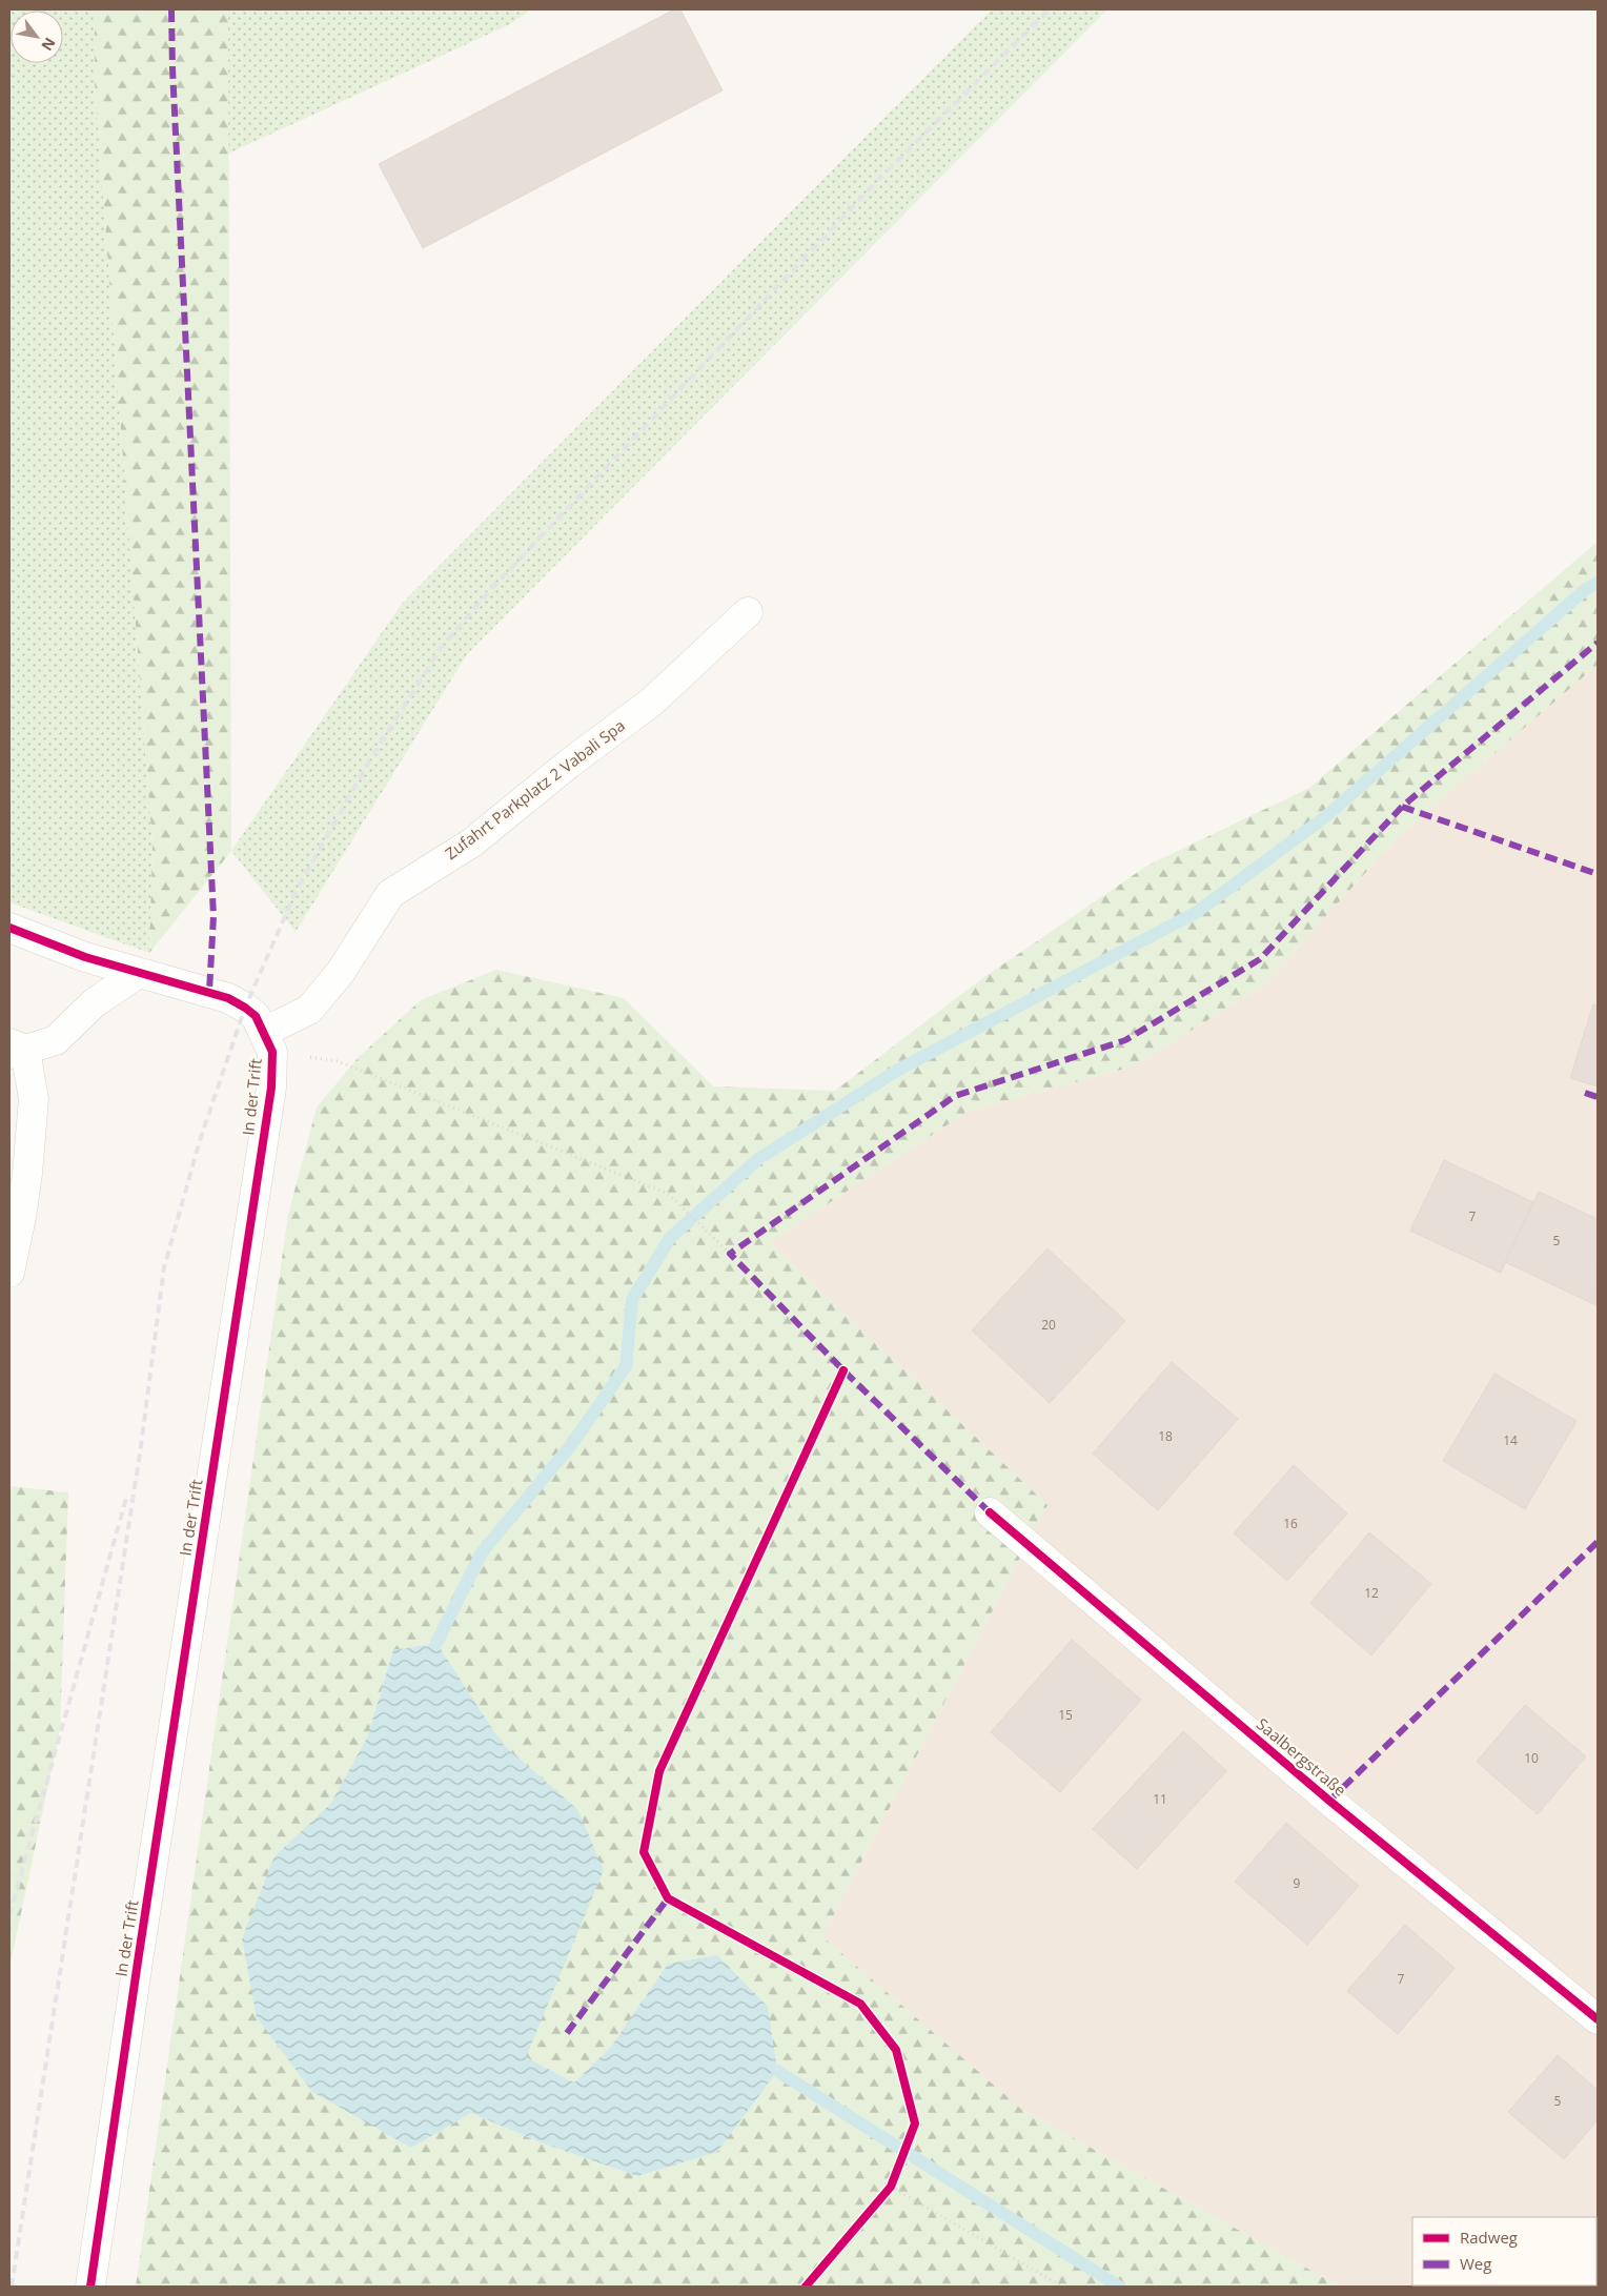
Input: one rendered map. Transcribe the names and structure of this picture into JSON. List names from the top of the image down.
{
  "streets": {
    "street": ["Zufahrt Parkplatz 2 Vabali Spa", "In der Trift", "Saalbergstraße"]
  },
  "crossings": [
    ["Zufahrt Parkplatz 2 Vabali Spa", "In der Trift"]
  ],
  "house_numbers": [
    "7",
    "5",
    "20",
    "18",
    "14",
    "16",
    "12",
    "15",
    "10",
    "11",
    "9",
    "7",
    "5"
  ],
  "legend": ["Radweg", "Weg"],
  "north": "bottom right"
}
